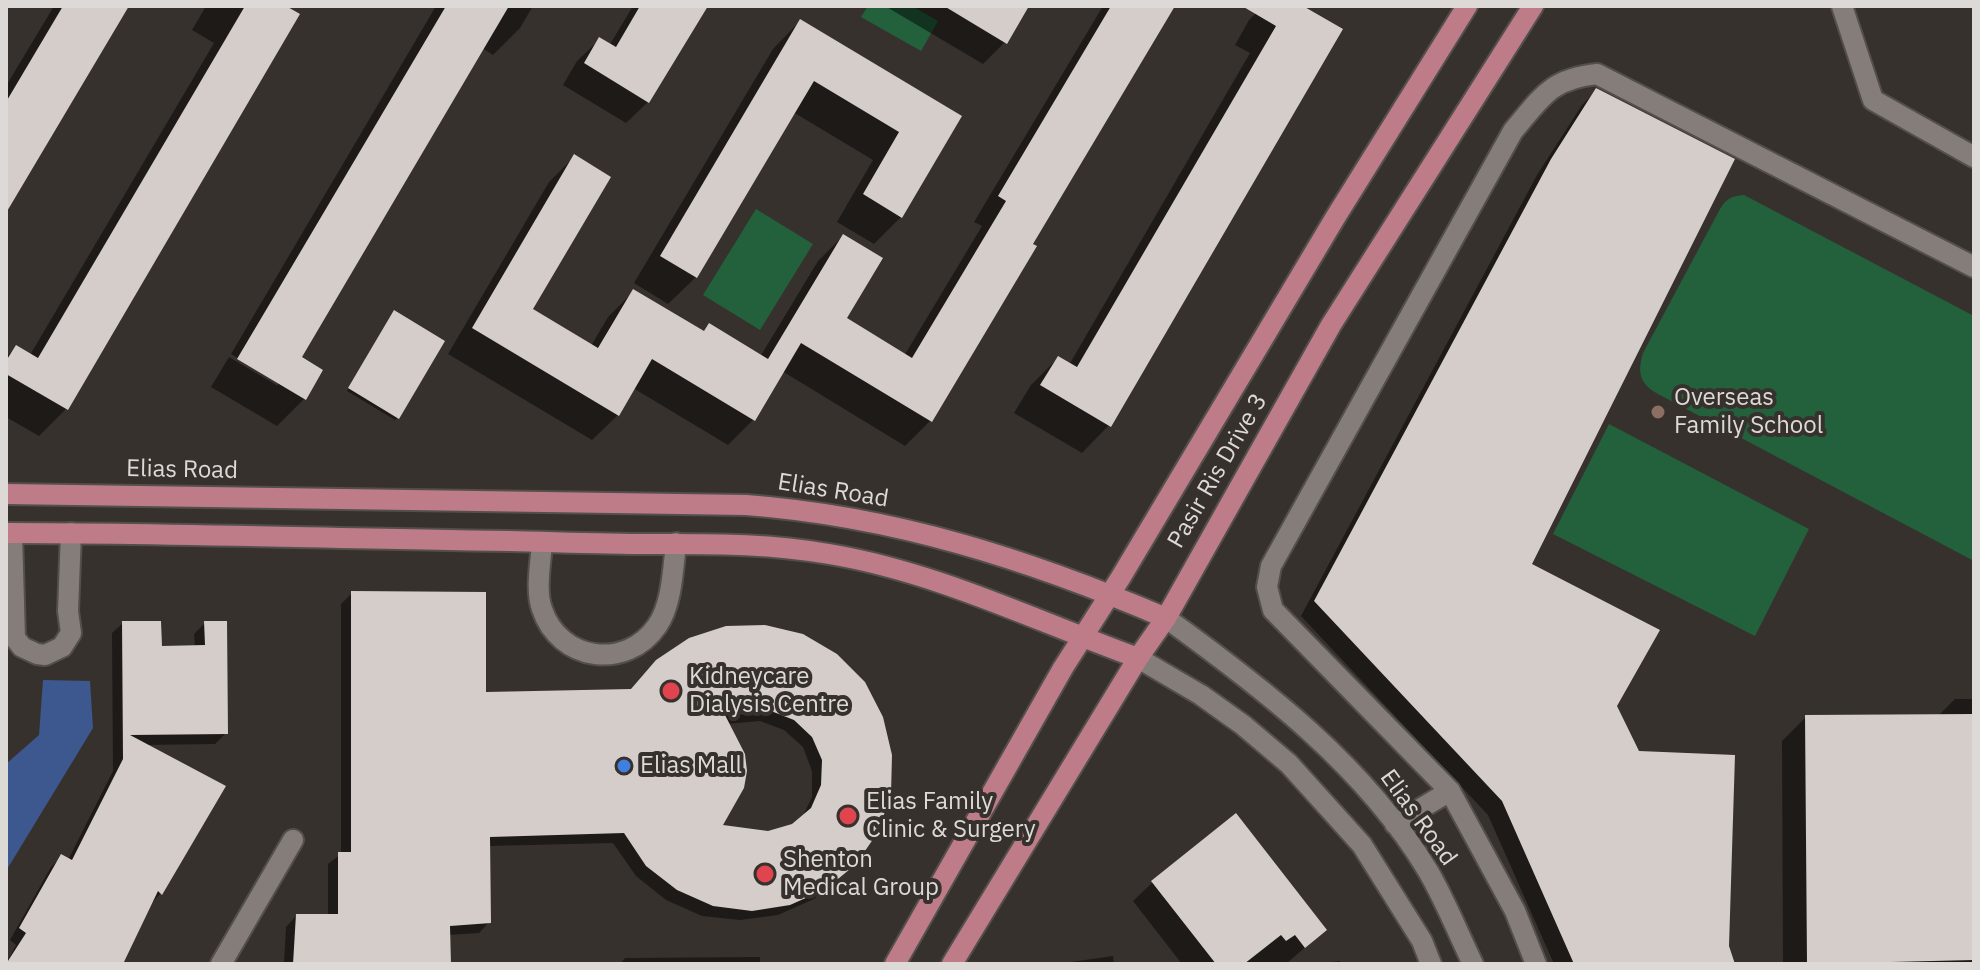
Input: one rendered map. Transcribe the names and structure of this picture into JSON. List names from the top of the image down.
{
  "streets": {
    "main road": ["Elias Road", "Pasir Ris Drive 3"]
  },
  "crossings": [
    ["Elias Road", "Pasir Ris Drive 3"]
  ],
  "places": [
    "Overseas Family School",
    "Kidneycare Dialysis Centre",
    "Elias Mall",
    "Elias Family Clinic & Surgery",
    "Shenton Medical Group"
  ]
}
